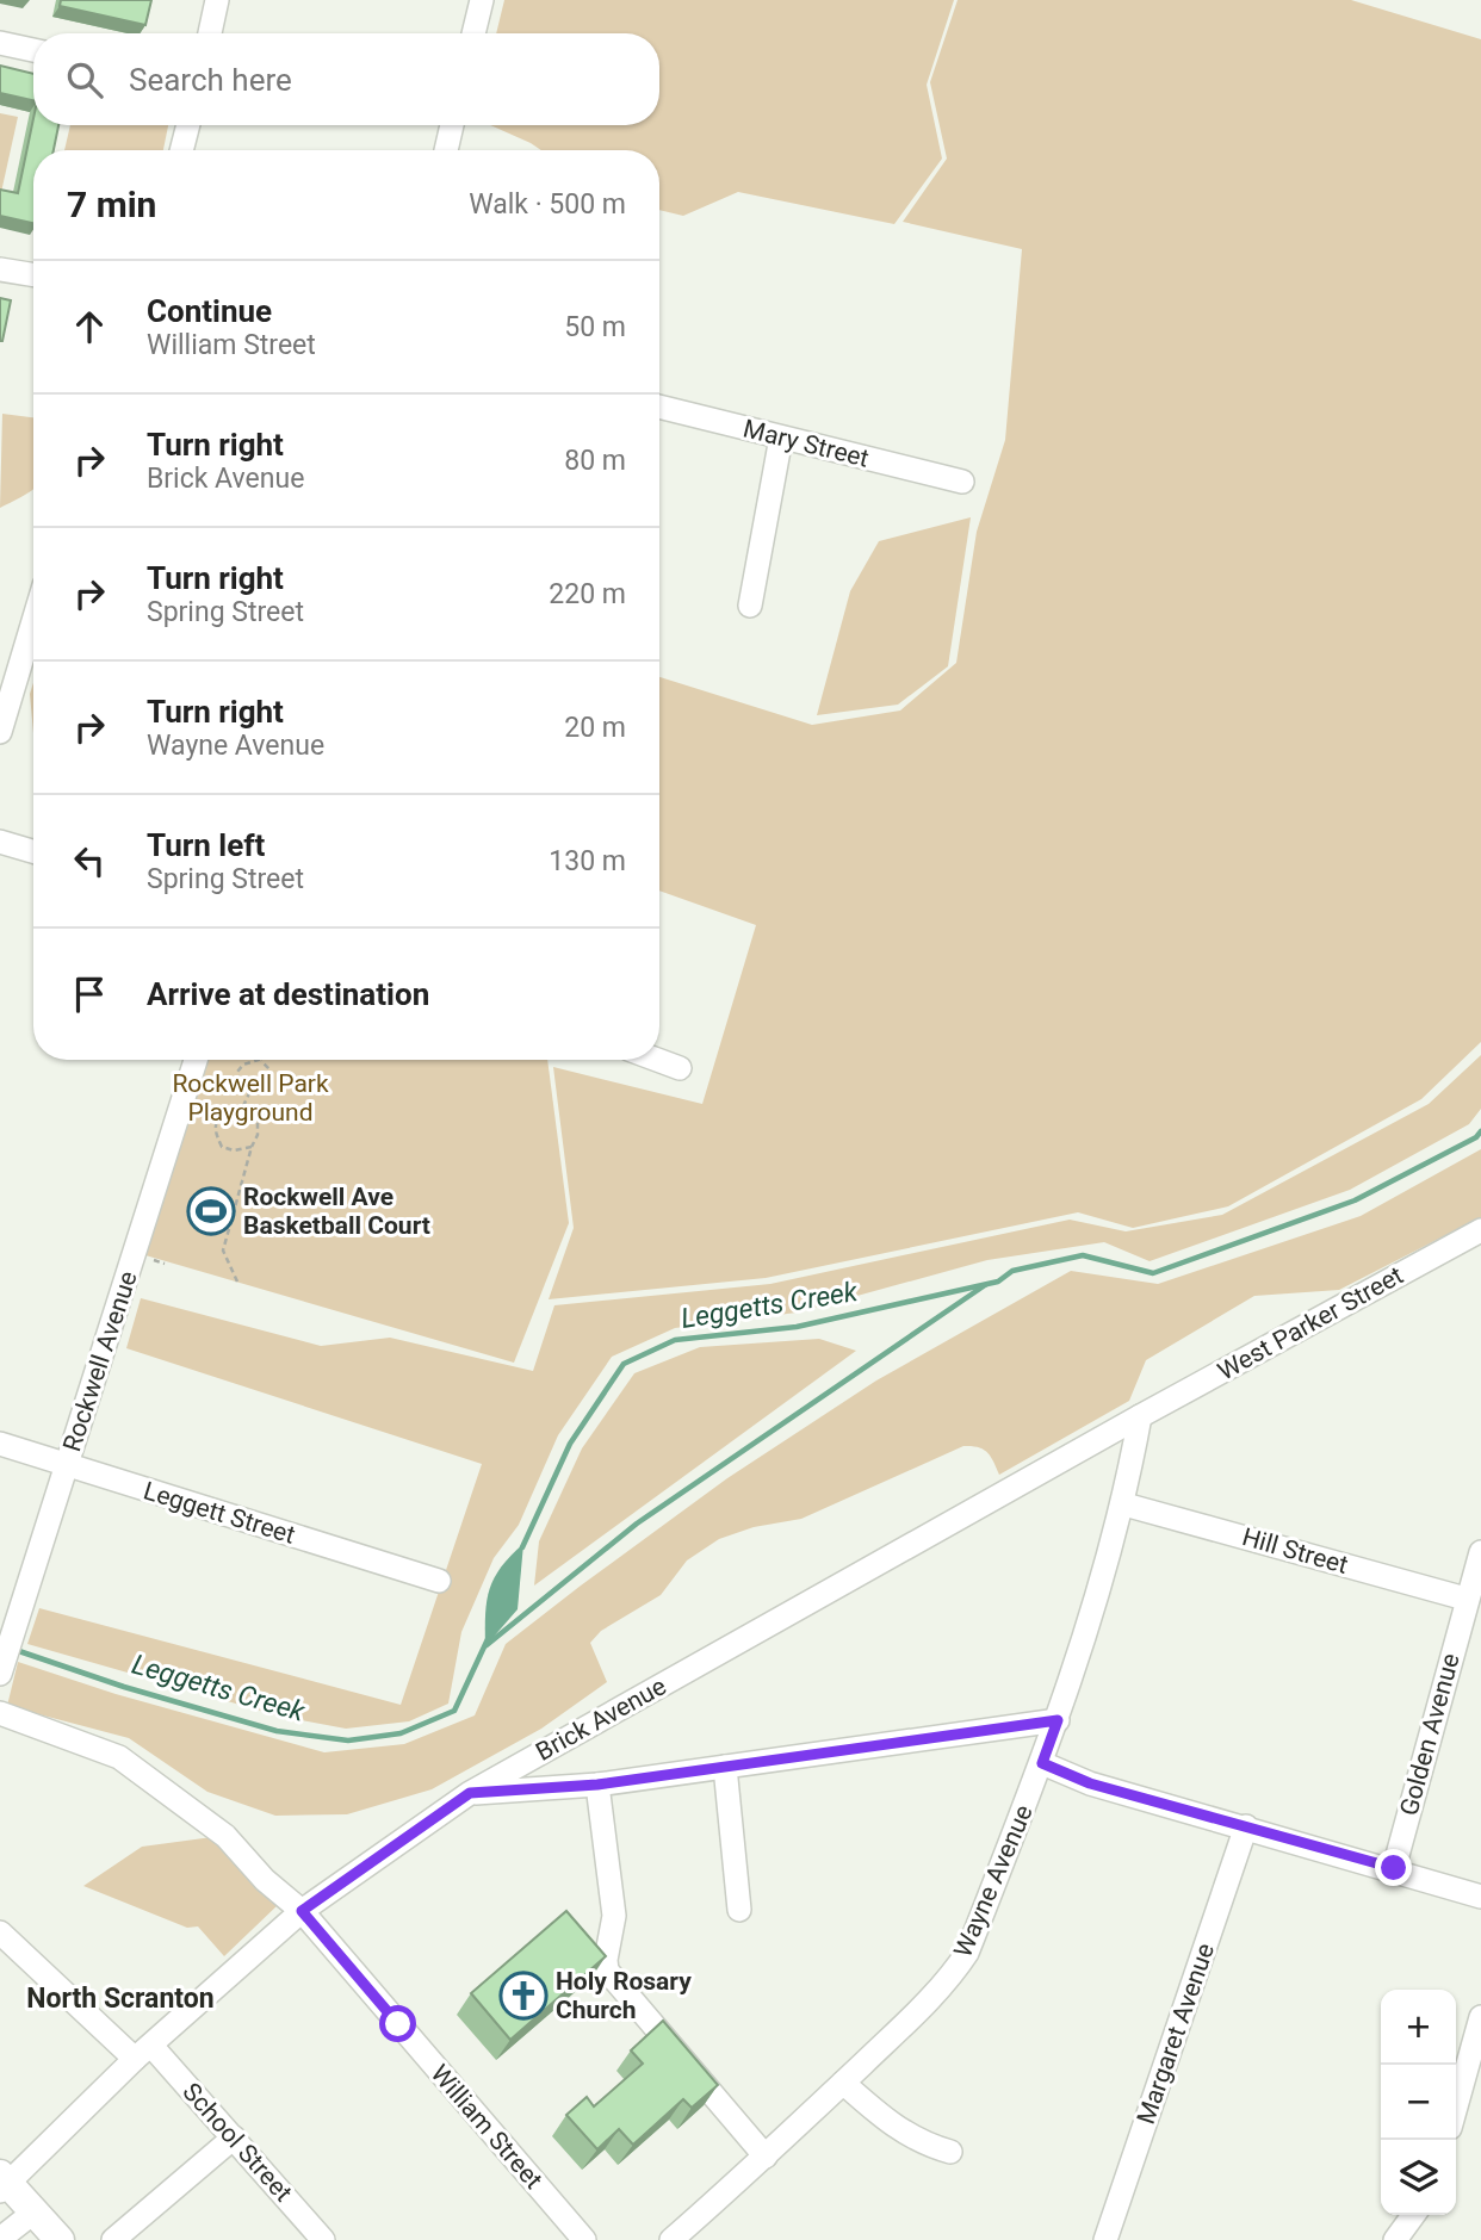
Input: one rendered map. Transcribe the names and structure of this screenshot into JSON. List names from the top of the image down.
{
  "streets": {
    "street": [
      "Mary Street",
      "West Parker Street",
      "Rockwell Avenue",
      "Leggett Street",
      "Hill Street",
      "Brick Avenue",
      "Golden Avenue",
      "Wayne Avenue",
      "Margaret Avenue",
      "William Street",
      "School Street"
    ]
  },
  "crossings": [
    ["West Parker Street", "Brick Avenue"],
    ["West Parker Street", "Wayne Avenue"],
    ["Rockwell Avenue", "Leggett Street"],
    ["Hill Street", "Golden Avenue"],
    ["Hill Street", "Wayne Avenue"],
    ["Brick Avenue", "Wayne Avenue"],
    ["Brick Avenue", "William Street"],
    ["Brick Avenue", "School Street"]
  ],
  "districts": ["North Scranton"],
  "water": ["Leggetts Creek"],
  "parks": ["Rockwell Park Playground"],
  "places": {
    "sports": ["Rockwell Ave Basketball Court"],
    "church": ["Holy Rosary Church"]
  },
  "page": {
    "search": "Search here",
    "heading": ["7 min", "Walk · 500 m"],
    "list": [
      ["Continue", "William Street", "50 m"],
      ["Turn right", "Brick Avenue", "80 m"],
      ["Turn right", "Spring Street", "220 m"],
      ["Turn right", "Wayne Avenue", "20 m"],
      ["Turn left", "Spring Street", "130 m"],
      "Arrive at destination"
    ],
    "map_buttons": ["+", "−"]
  }
}
